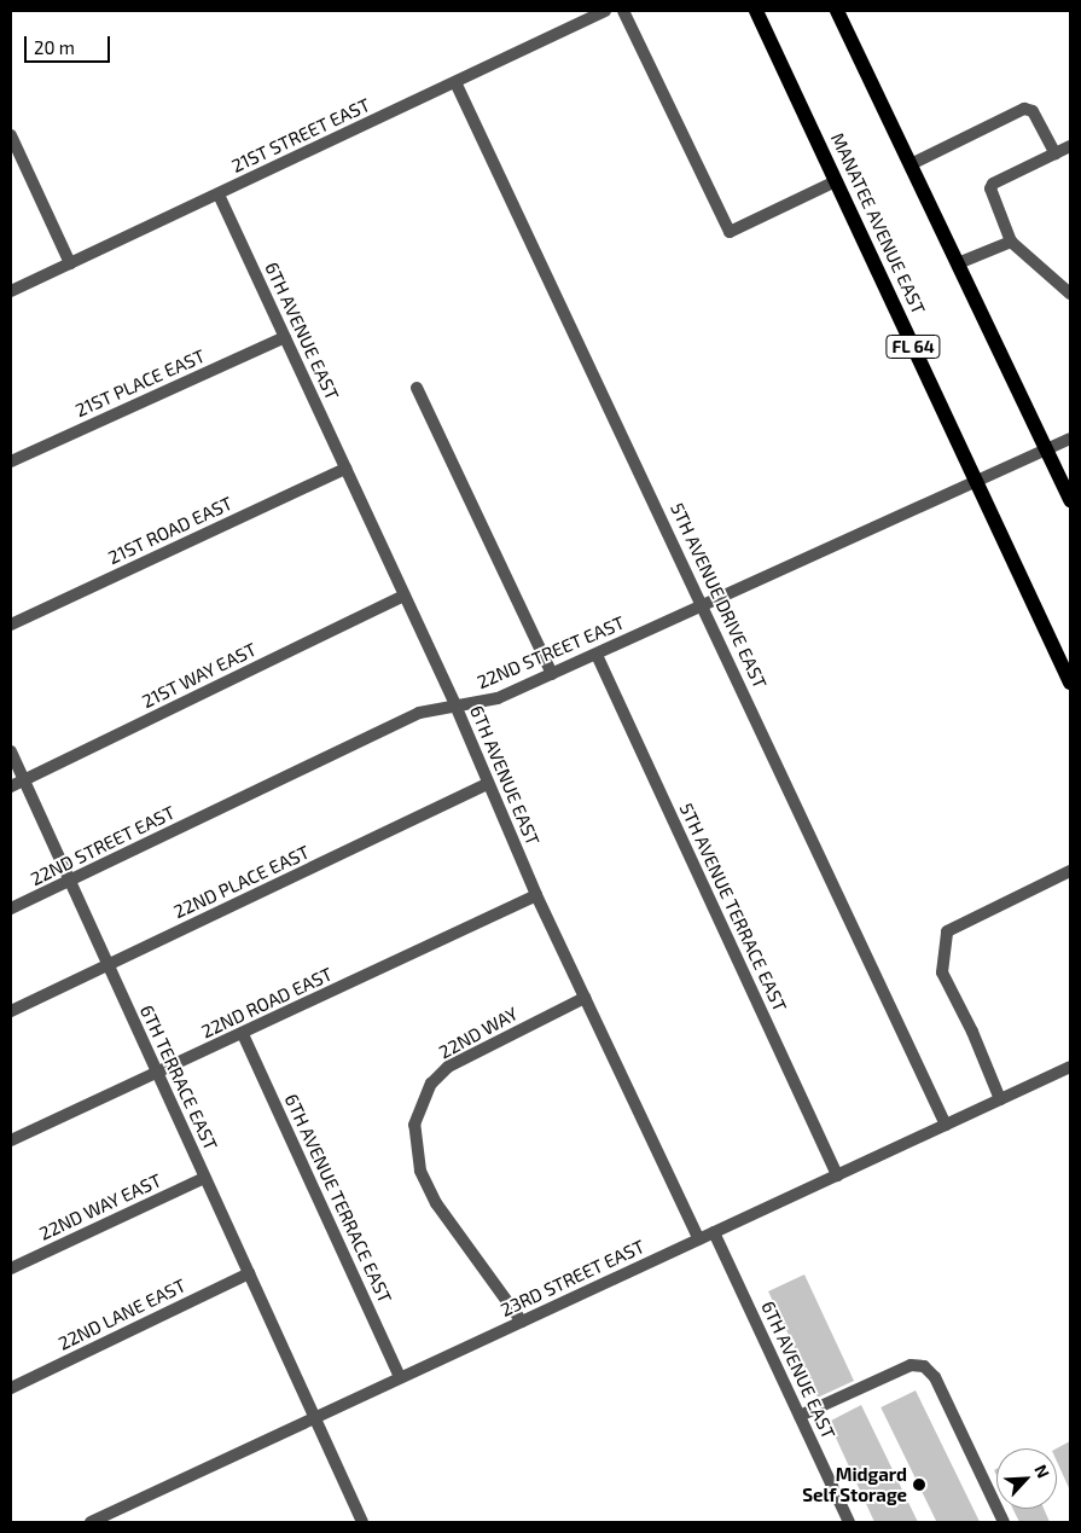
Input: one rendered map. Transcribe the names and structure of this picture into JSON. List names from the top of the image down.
{
  "streets": {
    "main road": ["MANATEE AVENUE EAST", "FL 64"],
    "street": [
      "21ST STREET EAST",
      "6TH AVENUE EAST",
      "21ST PLACE EAST",
      "21ST ROAD EAST",
      "5TH AVENUE DRIVE EAST",
      "22ND STREET EAST",
      "21ST WAY EAST",
      "22ND PLACE EAST",
      "5TH AVENUE TERRACE EAST",
      "22ND ROAD EAST",
      "22ND WAY",
      "6TH TERRACE EAST",
      "6TH AVENUE TERRACE EAST",
      "22ND WAY EAST",
      "23RD STREET EAST",
      "22ND LANE EAST"
    ]
  },
  "crossings": [
    ["21ST STREET EAST", "6TH AVENUE EAST"],
    ["21ST STREET EAST", "5TH AVENUE DRIVE EAST"],
    ["MANATEE AVENUE EAST", "22ND STREET EAST"],
    ["6TH AVENUE EAST", "21ST PLACE EAST"],
    ["6TH AVENUE EAST", "21ST ROAD EAST"],
    ["6TH AVENUE EAST", "22ND STREET EAST"],
    ["6TH AVENUE EAST", "21ST WAY EAST"],
    ["6TH AVENUE EAST", "22ND PLACE EAST"],
    ["6TH AVENUE EAST", "22ND ROAD EAST"],
    ["6TH AVENUE EAST", "22ND WAY"],
    ["6TH AVENUE EAST", "23RD STREET EAST"],
    ["5TH AVENUE DRIVE EAST", "22ND STREET EAST"],
    ["5TH AVENUE DRIVE EAST", "23RD STREET EAST"],
    ["22ND STREET EAST", "5TH AVENUE TERRACE EAST"],
    ["22ND STREET EAST", "6TH TERRACE EAST"],
    ["21ST WAY EAST", "6TH TERRACE EAST"],
    ["22ND PLACE EAST", "6TH TERRACE EAST"],
    ["5TH AVENUE TERRACE EAST", "23RD STREET EAST"],
    ["22ND ROAD EAST", "6TH TERRACE EAST"],
    ["22ND ROAD EAST", "6TH AVENUE TERRACE EAST"],
    ["22ND WAY", "23RD STREET EAST"],
    ["6TH TERRACE EAST", "22ND WAY EAST"],
    ["6TH TERRACE EAST", "23RD STREET EAST"],
    ["6TH TERRACE EAST", "22ND LANE EAST"],
    ["6TH AVENUE TERRACE EAST", "23RD STREET EAST"]
  ],
  "places": ["Midgard Self Storage"],
  "scale_bar": "20 m",
  "north": "top right"
}
